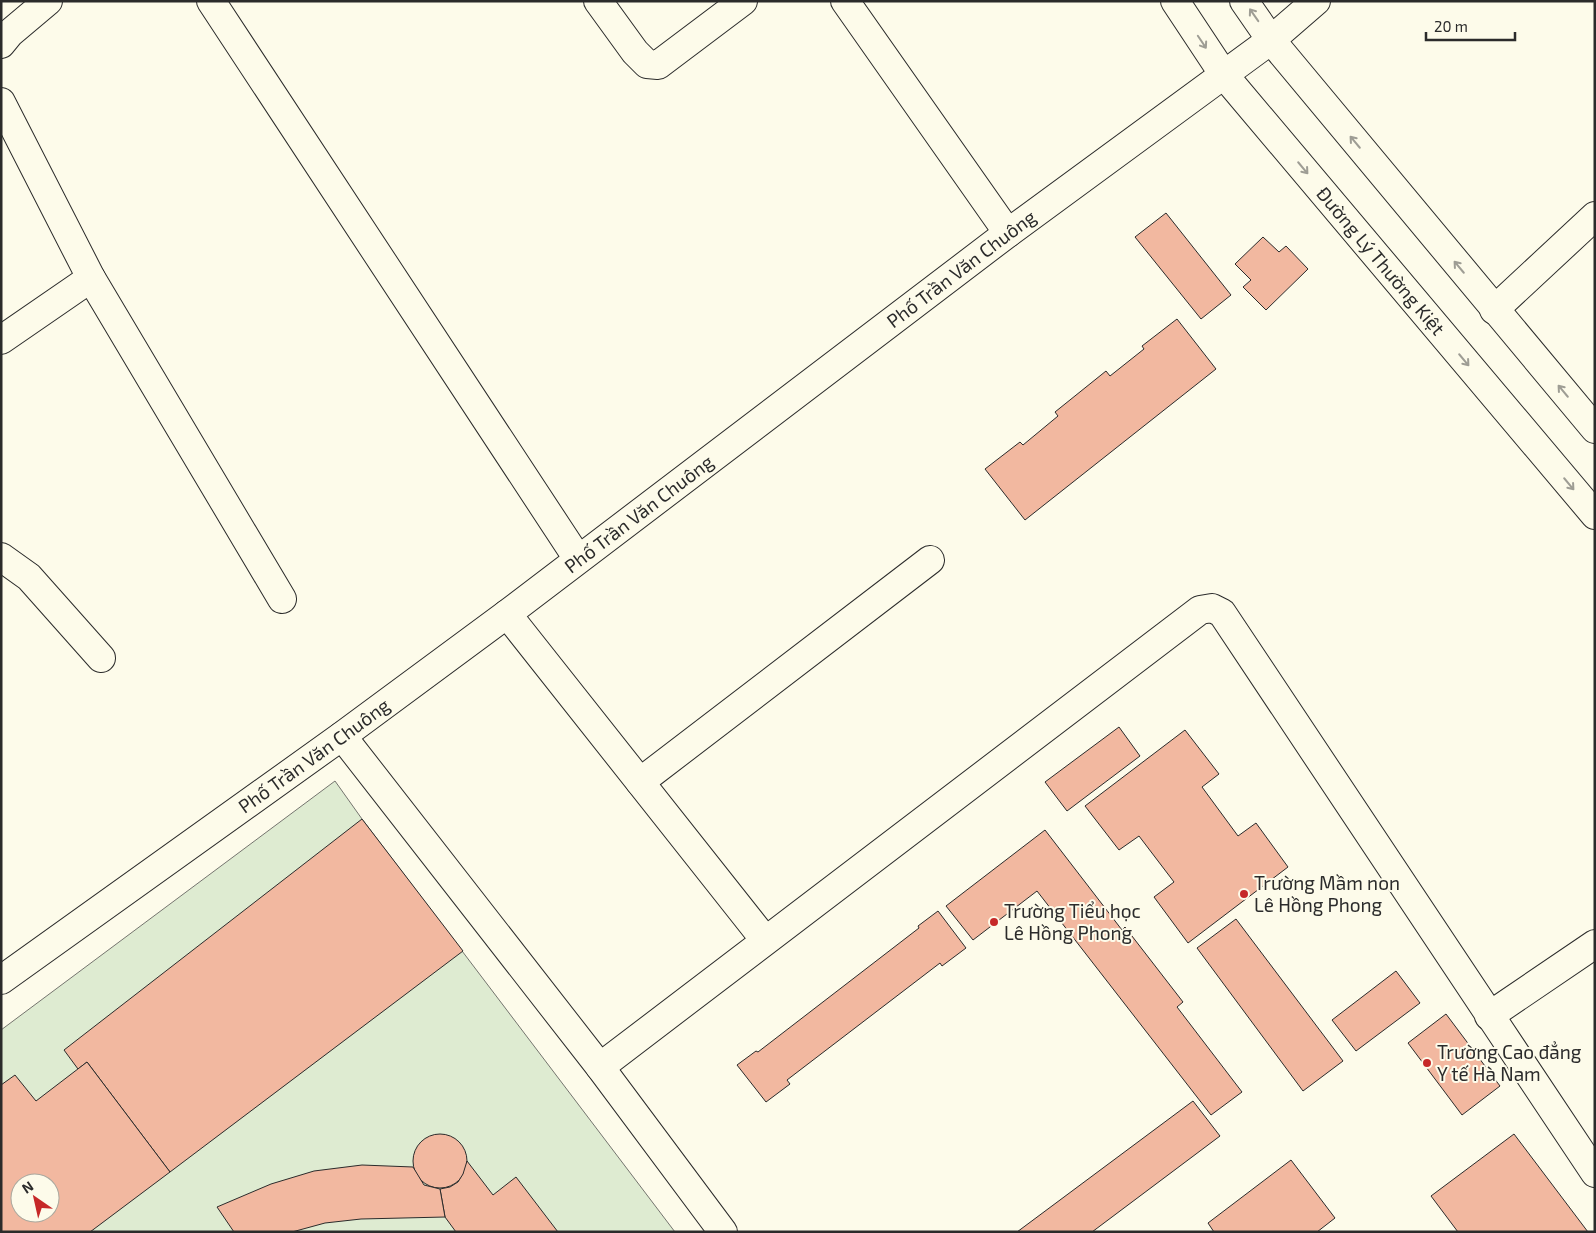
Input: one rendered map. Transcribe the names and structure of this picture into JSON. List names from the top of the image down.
{
  "streets": {
    "street": ["Đường Lý Thường Kiệt", "Phố Trần Văn Chuông"]
  },
  "crossings": [
    ["Đường Lý Thường Kiệt", "Phố Trần Văn Chuông"]
  ],
  "places": ["Trường Mầm non Lê Hồng Phong", "Trường Tiểu học Lê Hồng Phong", "Trường Cao đẳng Y tế Hà Nam"],
  "scale_bar": "20 m",
  "north": "top left"
}
